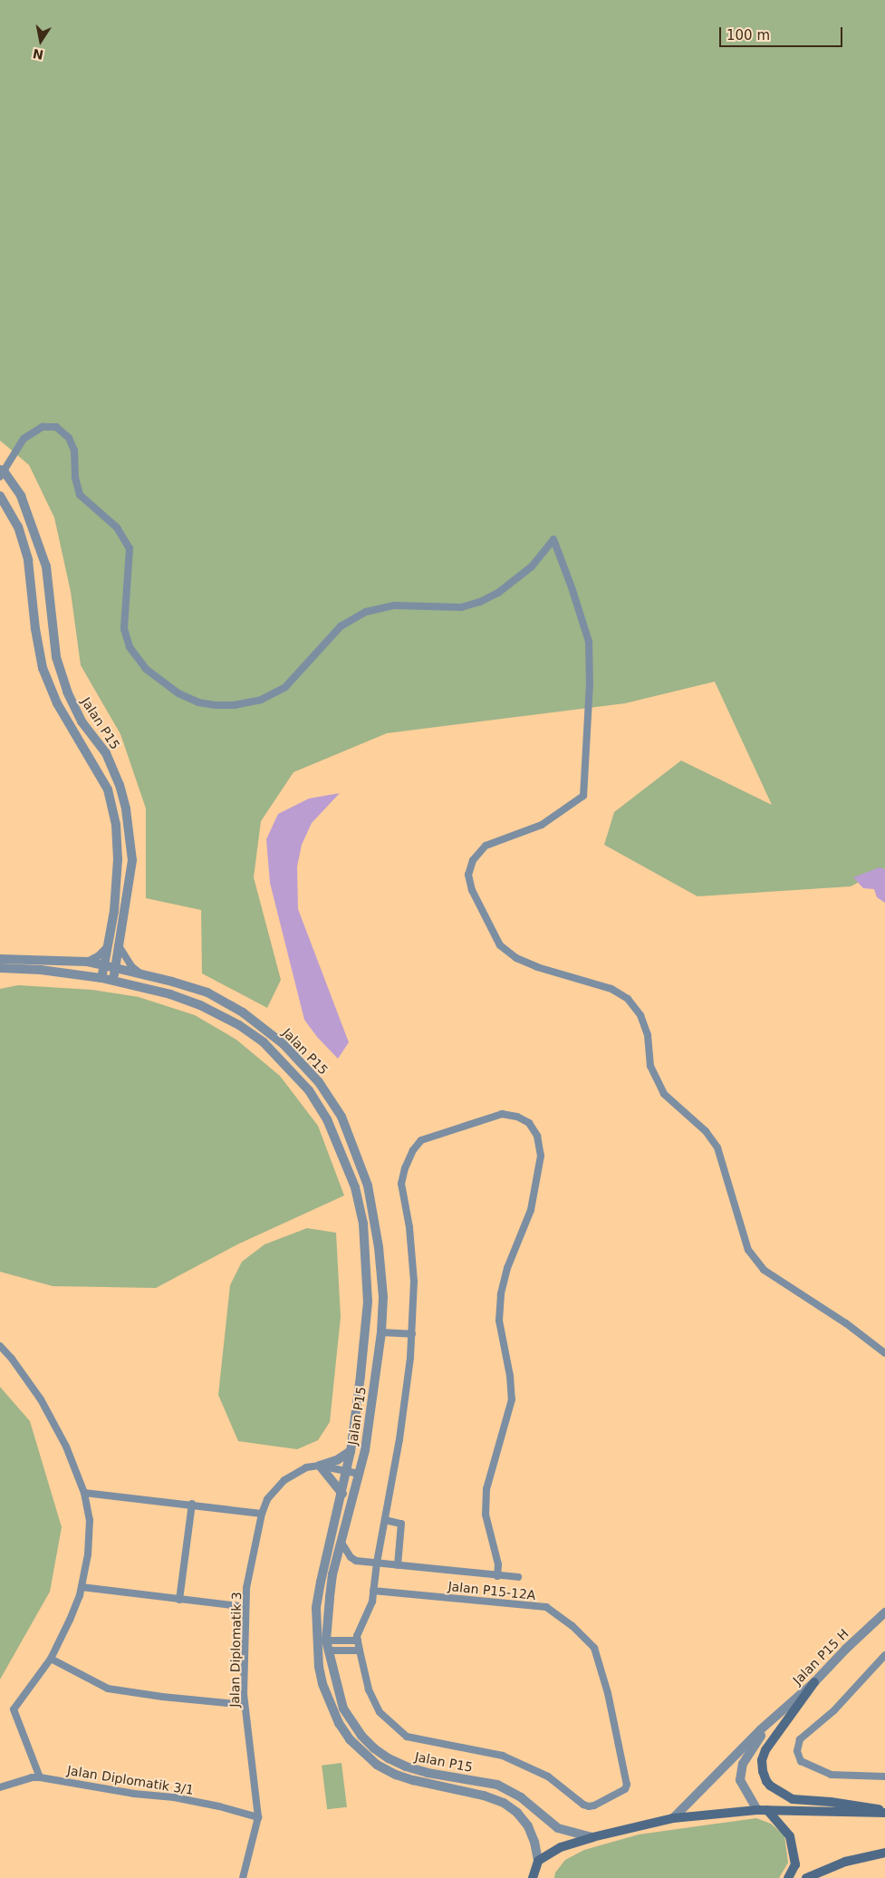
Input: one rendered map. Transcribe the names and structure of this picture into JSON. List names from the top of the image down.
{
  "streets": {
    "street": [
      "Jalan P15",
      "Jalan P15-12A",
      "Jalan Diplomatik 3",
      "Jalan P15 H",
      "Jalan Diplomatik 3/1"
    ]
  },
  "crossings": [
    ["Jalan P15", "Jalan Diplomatik 3"],
    ["Jalan Diplomatik 3", "Jalan Diplomatik 3/1"]
  ],
  "scale_bar": "100 m",
  "north": "bottom"
}
